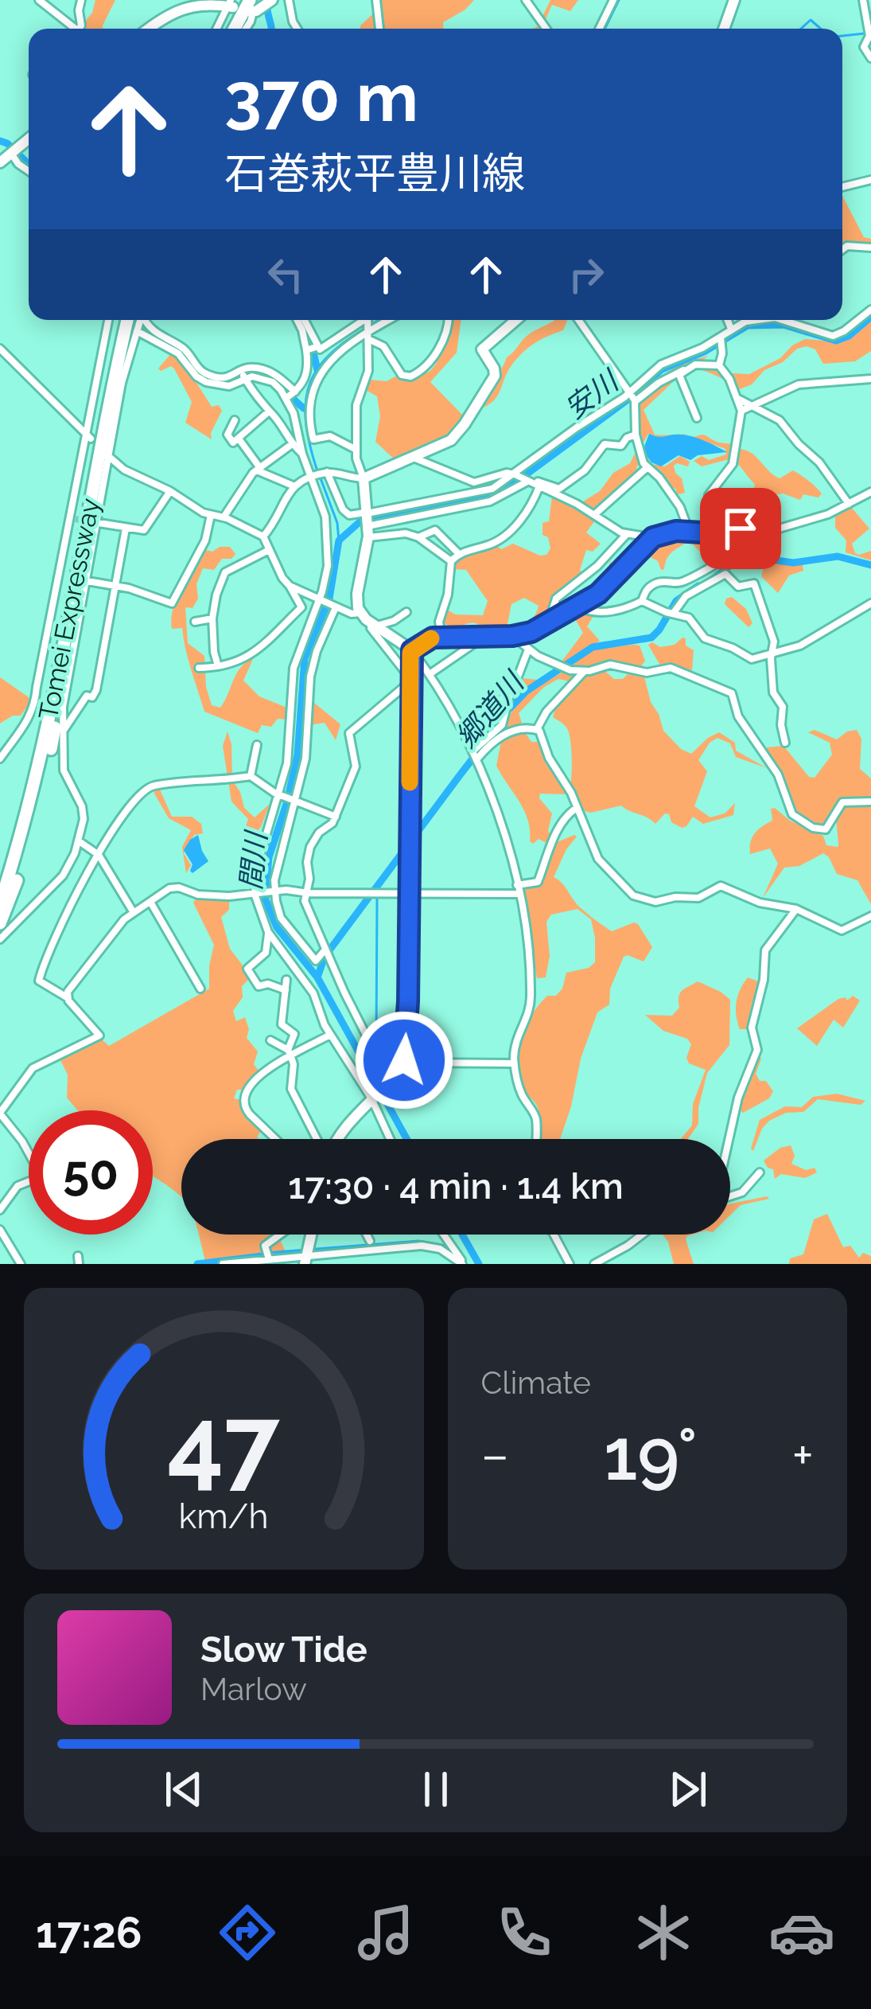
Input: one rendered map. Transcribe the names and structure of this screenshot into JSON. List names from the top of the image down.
{
  "streets": {
    "highway": ["Tomei Expressway"]
  },
  "water": ["安川", "郷道川", "間川"],
  "page": {
    "turn": ["370 m", "石巻萩平豊川線"],
    "limit": "50",
    "trip": "17:30 · 4 min · 1.4 km",
    "tile": "Climate",
    "heat": ["−", "19°", "+"],
    "song": ["Slow Tide", "Marlow"],
    "tabs": "17:26",
    "gauge": ["47", "km/h"]
  }
}
